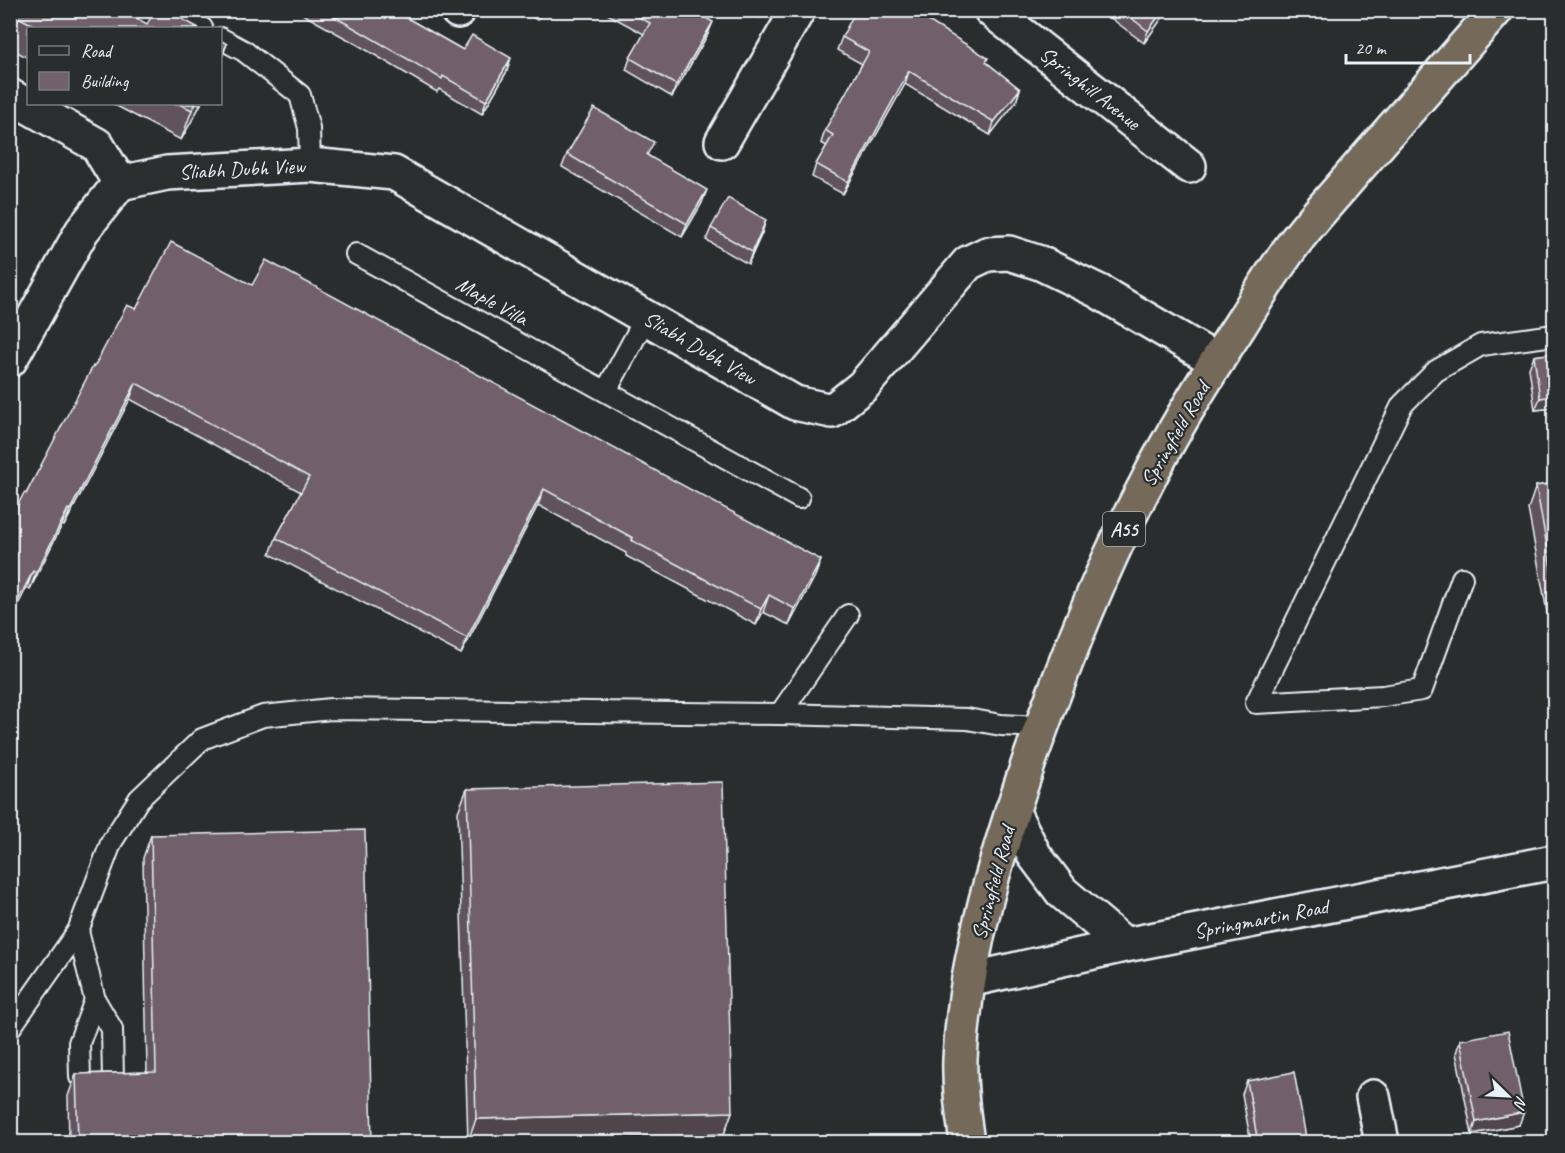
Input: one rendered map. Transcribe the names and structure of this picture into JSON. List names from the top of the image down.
{
  "streets": {
    "highway": ["Springfield Road", "A55"],
    "street": ["Springhill Avenue", "Sliabh Dubh View", "Springmartin Road"],
    "lane": ["Maple Villa"]
  },
  "crossings": [
    ["Sliabh Dubh View", "Springfield Road"],
    ["Springfield Road", "Springmartin Road"]
  ],
  "legend": ["Road", "Building"],
  "scale_bar": "20 m",
  "north": "bottom right"
}
